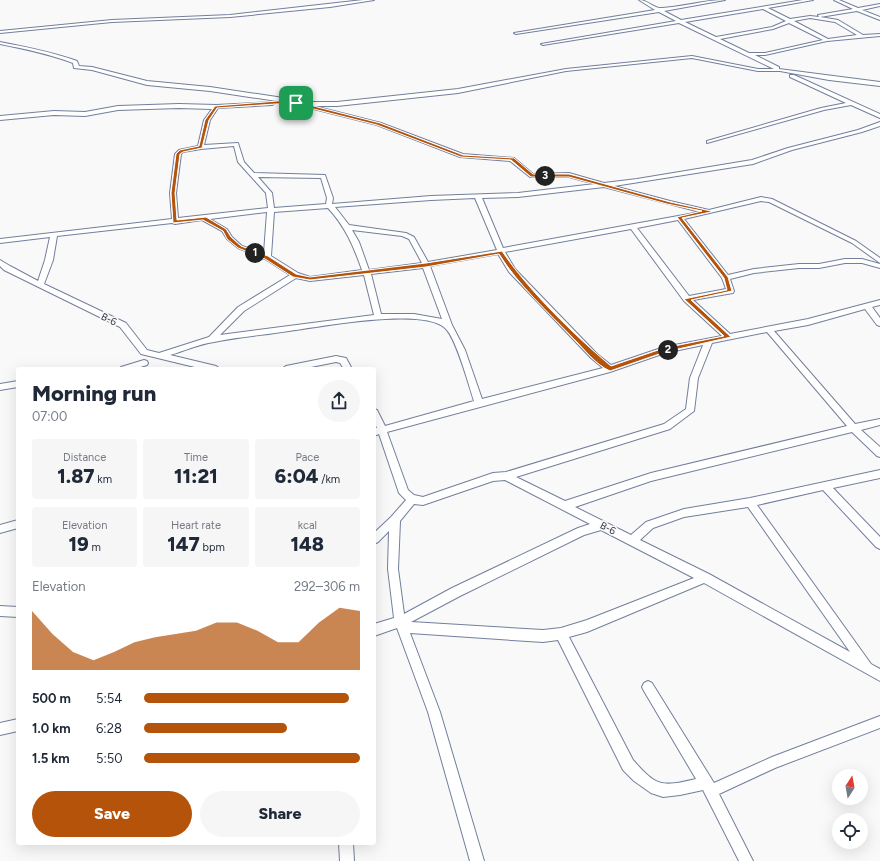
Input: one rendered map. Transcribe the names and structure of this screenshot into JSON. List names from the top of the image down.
{
  "streets": {
    "street": ["B-6"]
  },
  "north": "top",
  "page": {
    "pins": ["3", "1", "2"],
    "heading": ["Morning run", "07:00"],
    "stats": [
      ["Distance", "1.87 km"],
      ["Time", "11:21"],
      ["Pace", "6:04 /km"],
      ["Elevation", "19 m"],
      ["Heart rate", "147 bpm"],
      ["kcal", "148"]
    ],
    "chart": ["Elevation", "292–306 m"],
    "list": [
      {
        "name": "500 m",
        "note": "5:54"
      },
      {
        "name": "1.0 km",
        "note": "6:28"
      },
      {
        "name": "1.5 km",
        "note": "5:50"
      }
    ],
    "buttons": ["Save", "Share"]
  }
}
